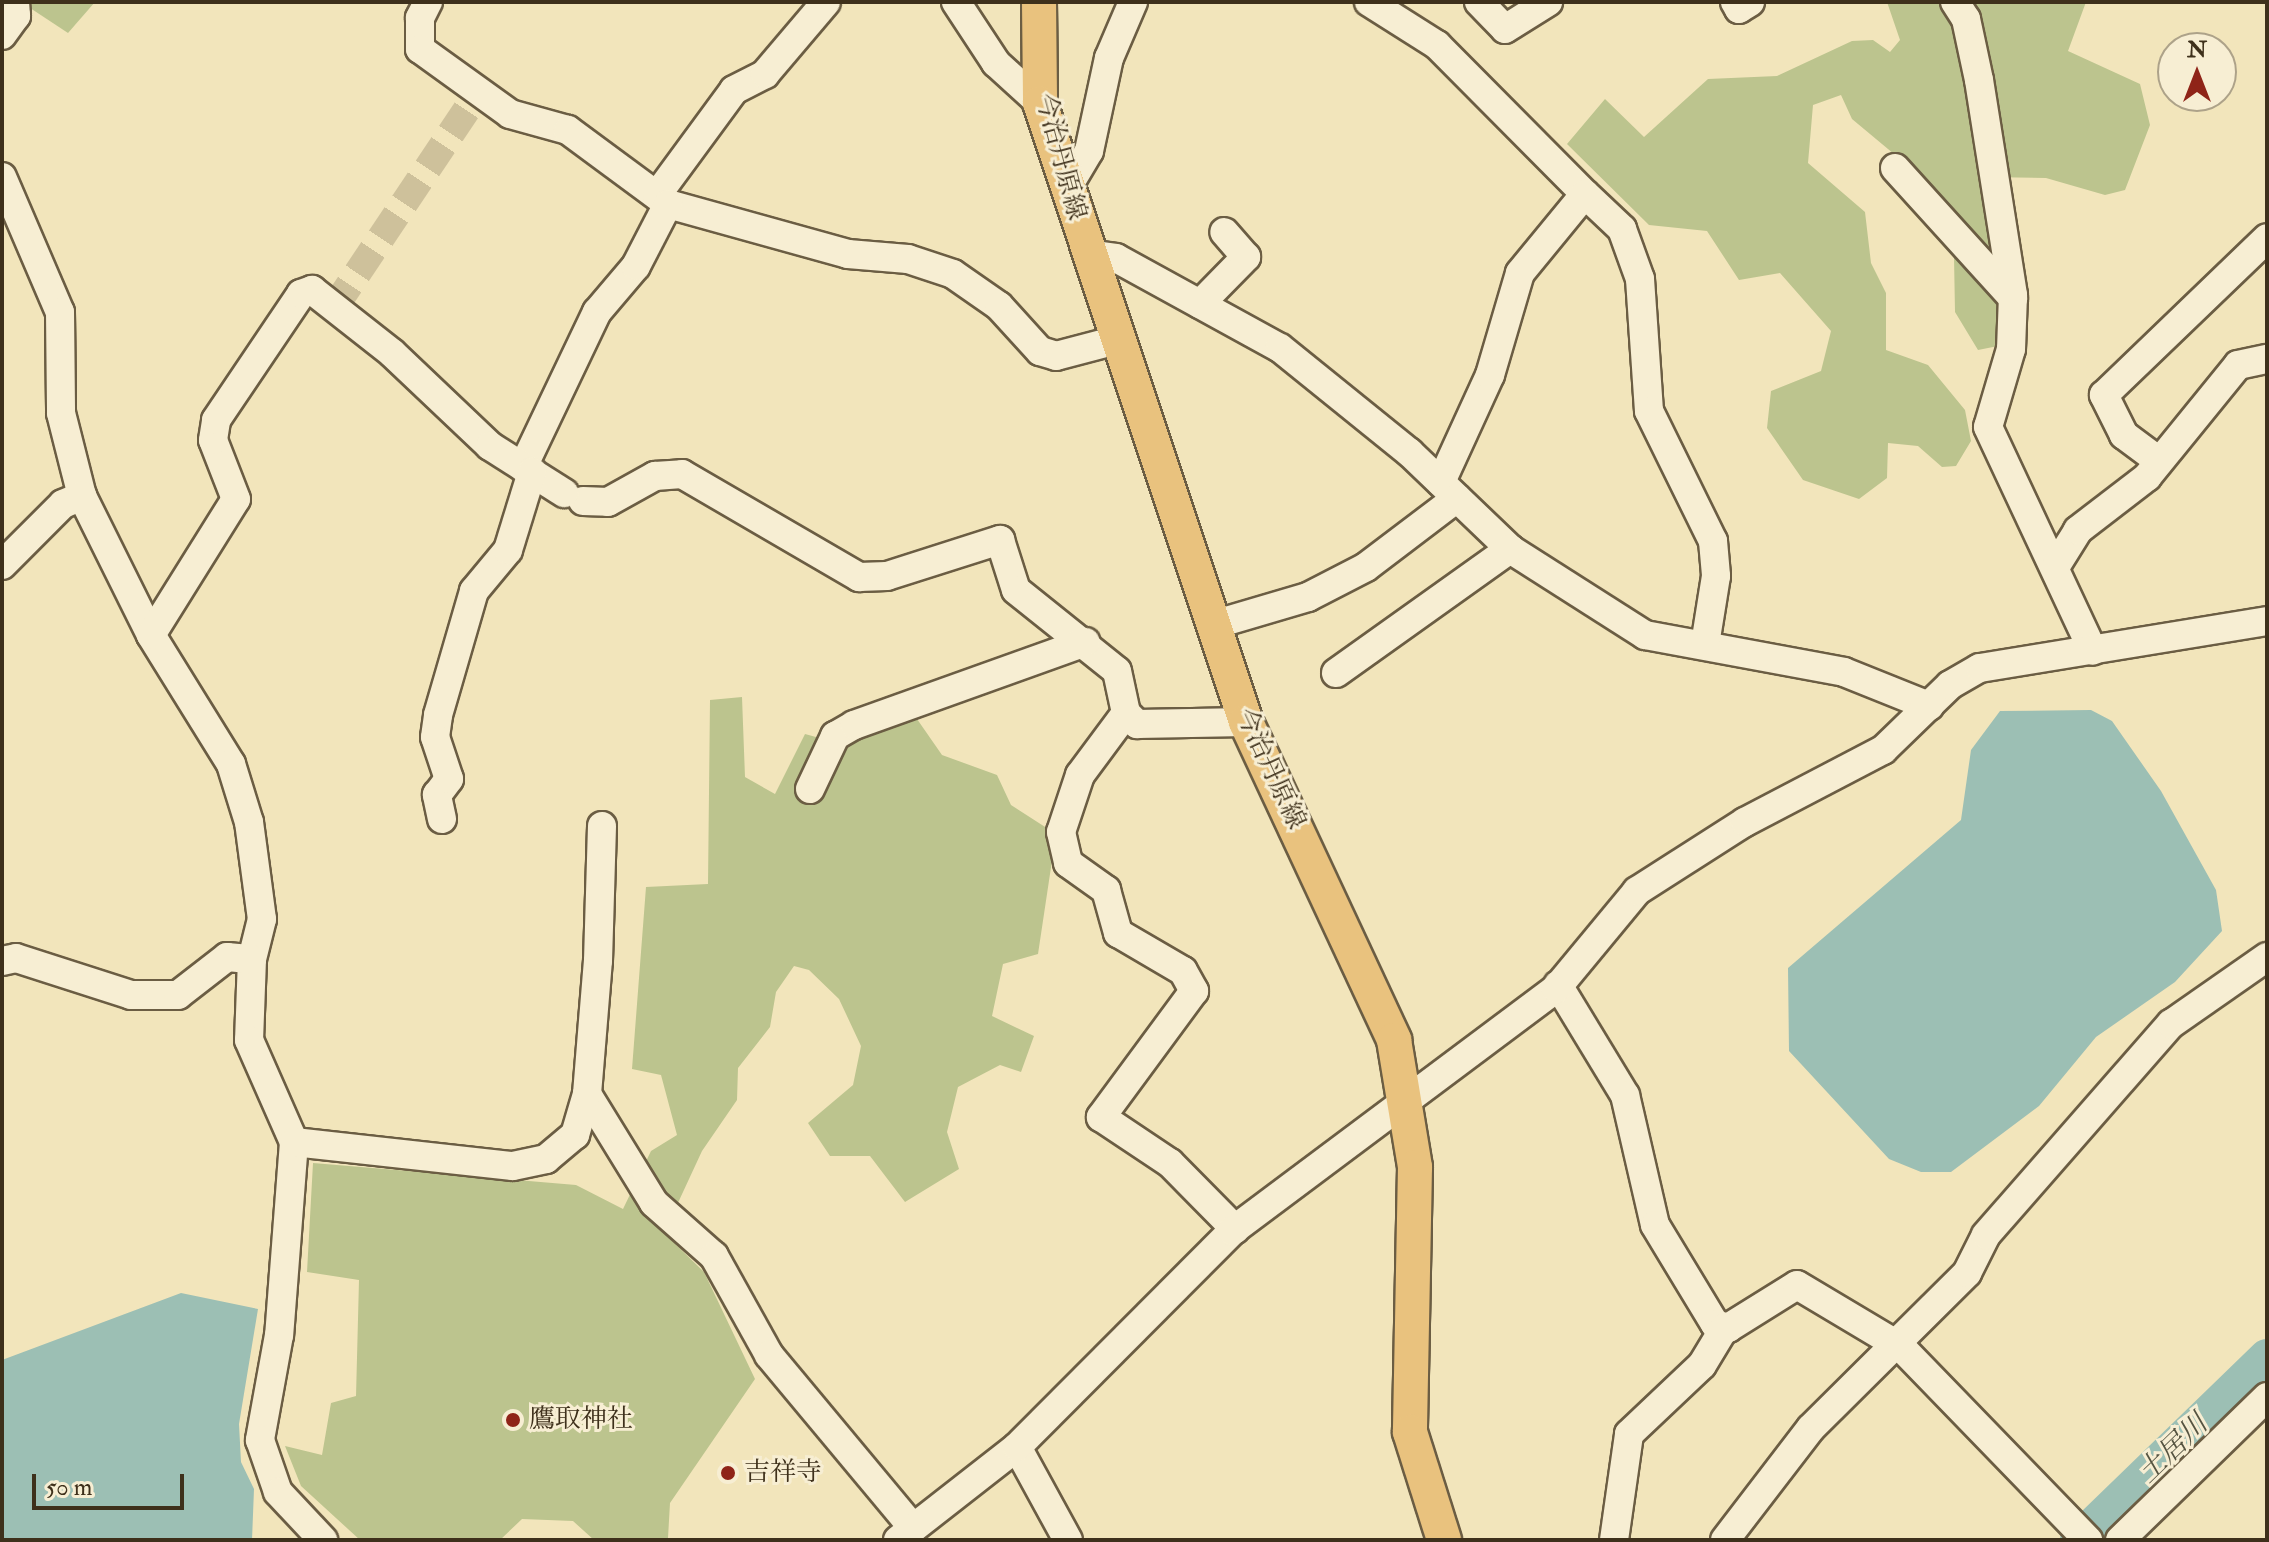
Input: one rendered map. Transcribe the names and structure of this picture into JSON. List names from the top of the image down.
{
  "streets": {
    "main road": ["今治丹原線"]
  },
  "water": ["土居川"],
  "places": ["鷹取神社", "吉祥寺"],
  "scale_bar": "50 m",
  "north": "top"
}
